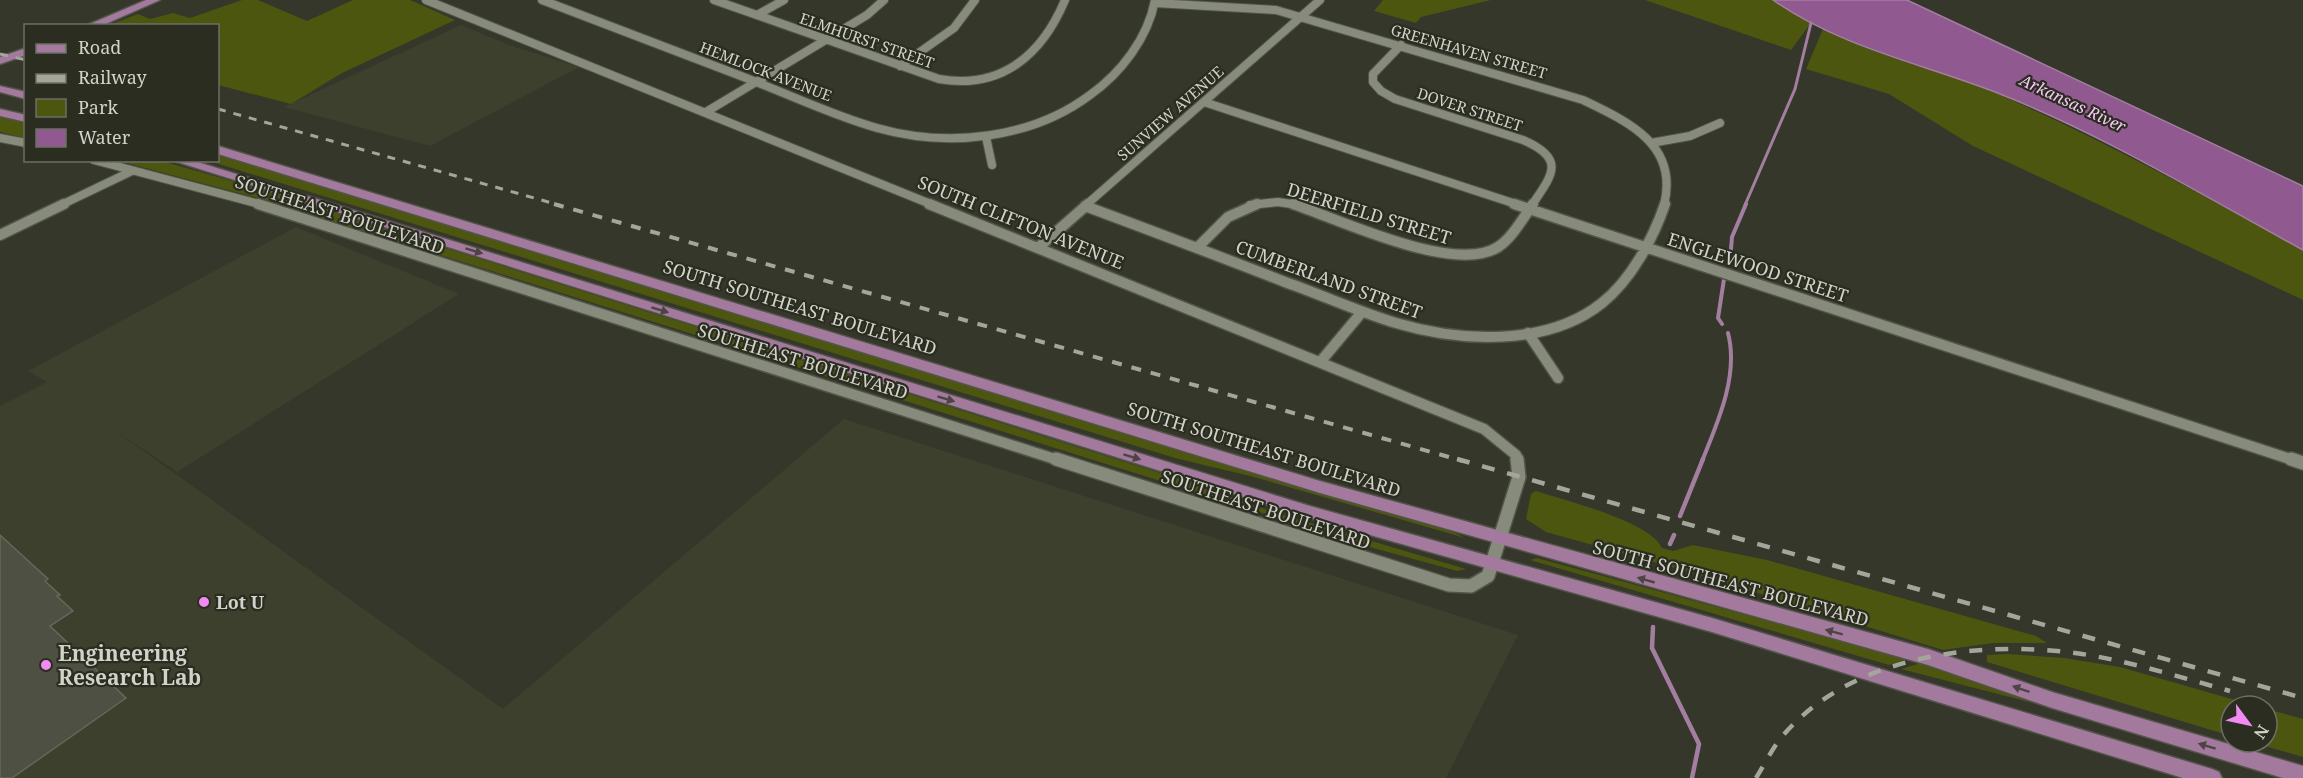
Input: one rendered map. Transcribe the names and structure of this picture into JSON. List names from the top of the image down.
{
  "streets": {
    "main road": ["SOUTH SOUTHEAST BOULEVARD"],
    "street": [
      "ELMHURST STREET",
      "GREENHAVEN STREET",
      "HEMLOCK AVENUE",
      "DOVER STREET",
      "SUNVIEW AVENUE",
      "DEERFIELD STREET",
      "SOUTHEAST BOULEVARD",
      "SOUTH CLIFTON AVENUE",
      "ENGLEWOOD STREET",
      "CUMBERLAND STREET"
    ]
  },
  "crossings": [
    ["GREENHAVEN STREET", "HEMLOCK AVENUE"],
    ["GREENHAVEN STREET", "DOVER STREET"],
    ["GREENHAVEN STREET", "SUNVIEW AVENUE"],
    ["GREENHAVEN STREET", "ENGLEWOOD STREET"],
    ["GREENHAVEN STREET", "CUMBERLAND STREET"],
    ["DOVER STREET", "DEERFIELD STREET"],
    ["DOVER STREET", "ENGLEWOOD STREET"],
    ["SUNVIEW AVENUE", "SOUTH CLIFTON AVENUE"],
    ["SUNVIEW AVENUE", "ENGLEWOOD STREET"],
    ["SUNVIEW AVENUE", "CUMBERLAND STREET"],
    ["DEERFIELD STREET", "ENGLEWOOD STREET"],
    ["DEERFIELD STREET", "CUMBERLAND STREET"],
    ["SOUTHEAST BOULEVARD", "SOUTH CLIFTON AVENUE"],
    ["SOUTH CLIFTON AVENUE", "SOUTH SOUTHEAST BOULEVARD"],
    ["ENGLEWOOD STREET", "CUMBERLAND STREET"]
  ],
  "water": ["Arkansas River"],
  "places": ["Lot U", "Engineering Research Lab"],
  "legend": [
    "Road",
    "Railway",
    "Park",
    "Water"
  ],
  "north": "bottom right"
}
